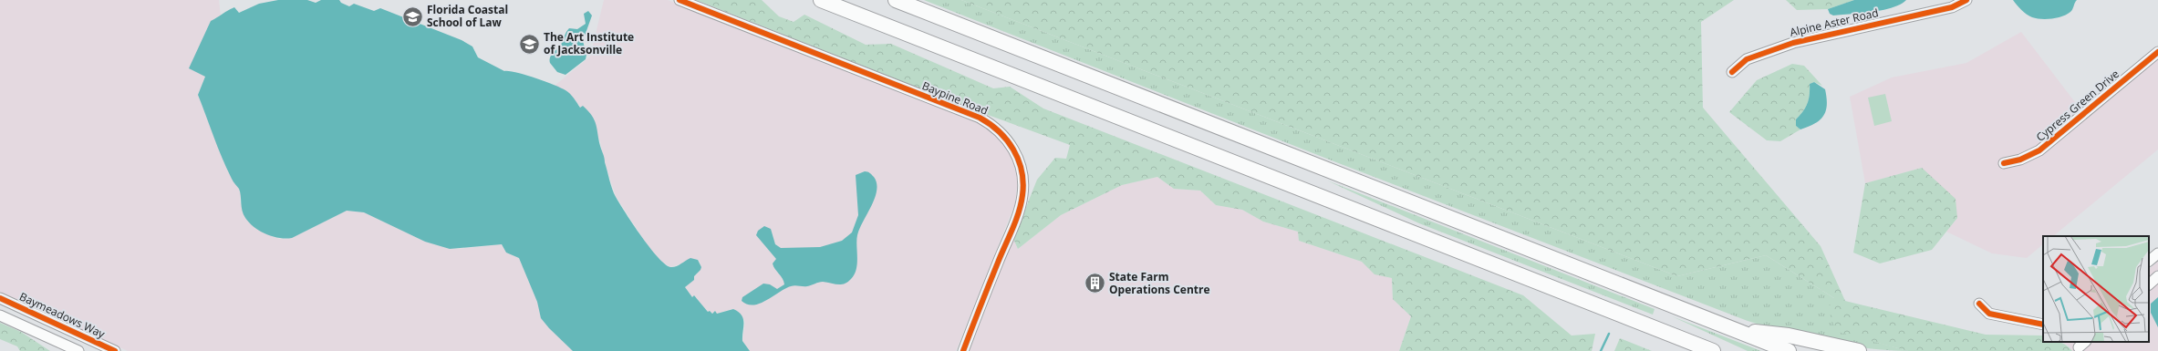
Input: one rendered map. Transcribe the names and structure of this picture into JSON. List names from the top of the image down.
{
  "streets": {
    "street": [
      "Alpine Aster Road",
      "Baypine Road",
      "Cypress Green Drive",
      "Baymeadows Way"
    ]
  },
  "places": {
    "school or university": ["Florida Coastal School of Law", "The Art Institute of Jacksonville"],
    "building": ["State Farm Operations Centre"]
  }
}
